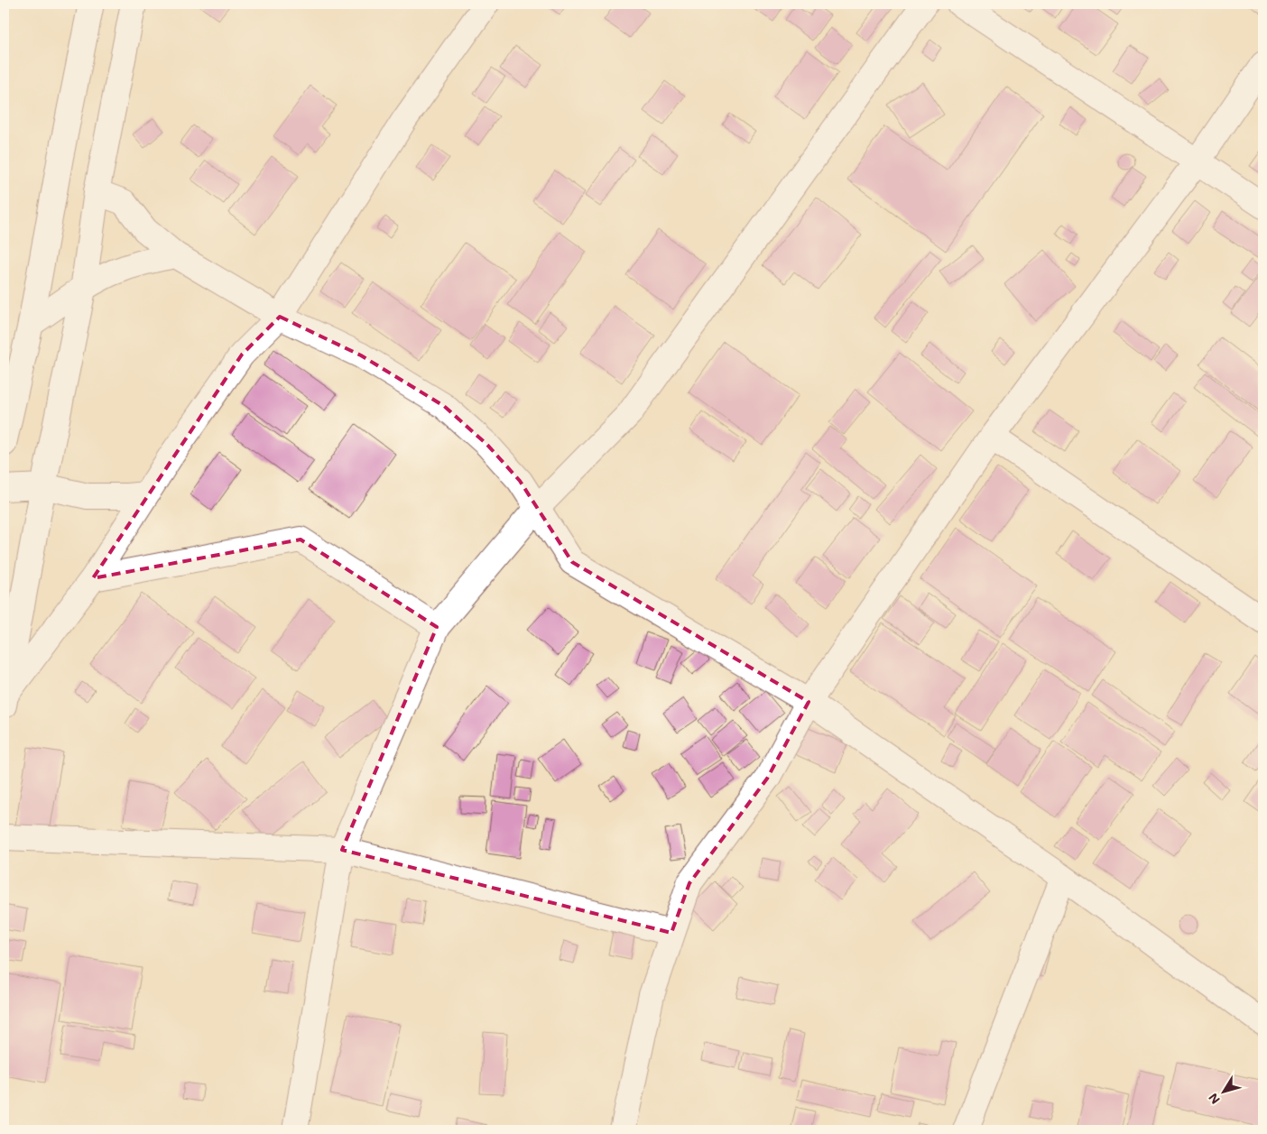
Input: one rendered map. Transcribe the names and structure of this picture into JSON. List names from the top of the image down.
{
  "north": "bottom left"
}
